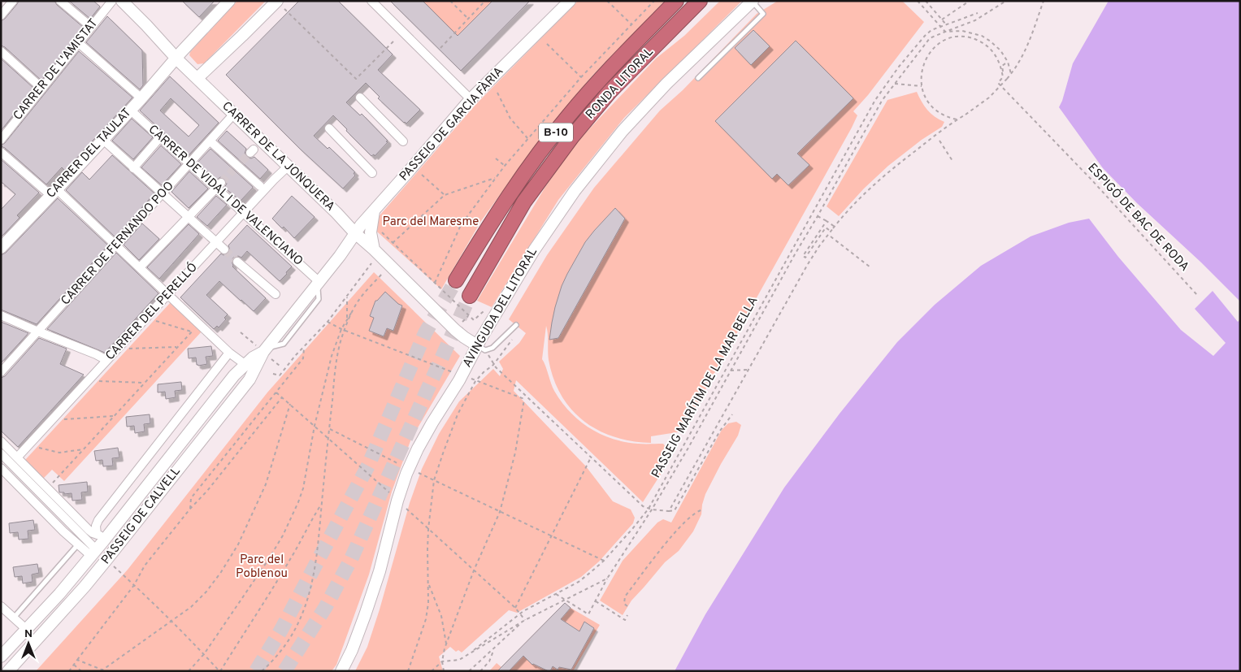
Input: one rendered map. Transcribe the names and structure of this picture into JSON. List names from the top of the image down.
{
  "streets": {
    "highway": ["RONDA LITORAL", "B-10"],
    "main road": [
      "PASSEIG DE GARCIA FÀRIA",
      "CARRER DEL TAULAT",
      "CARRER DE LA JONQUERA",
      "AVINGUDA DEL LITORAL",
      "PASSEIG DE CALVELL"
    ],
    "street": [
      "CARRER DE L'AMISTAT",
      "CARRER DE VIDAL I DE VALENCIANO",
      "CARRER DE FERNANDO POO",
      "CARRER DEL PERELLÓ"
    ],
    "path": ["ESPIGÓ DE BAC DE RODA", "PASSEIG MARÍTIM DE LA MAR BELLA"]
  },
  "crossings": [
    ["PASSEIG DE GARCIA FÀRIA", "CARRER DE LA JONQUERA"],
    ["PASSEIG DE GARCIA FÀRIA", "PASSEIG DE CALVELL"],
    ["CARRER DEL TAULAT", "CARRER DE LA JONQUERA"],
    ["CARRER DEL TAULAT", "CARRER DE VIDAL I DE VALENCIANO"],
    ["CARRER DE LA JONQUERA", "CARRER DE FERNANDO POO"],
    ["CARRER DE LA JONQUERA", "AVINGUDA DEL LITORAL"],
    ["CARRER DE LA JONQUERA", "CARRER DEL PERELLÓ"],
    ["CARRER DE LA JONQUERA", "PASSEIG DE CALVELL"],
    ["CARRER DE VIDAL I DE VALENCIANO", "CARRER DE FERNANDO POO"],
    ["CARRER DE VIDAL I DE VALENCIANO", "CARRER DEL PERELLÓ"],
    ["CARRER DE VIDAL I DE VALENCIANO", "PASSEIG DE CALVELL"]
  ],
  "parks": ["Parc del Maresme", "Parc del Poblenou"],
  "north": "top"
}
